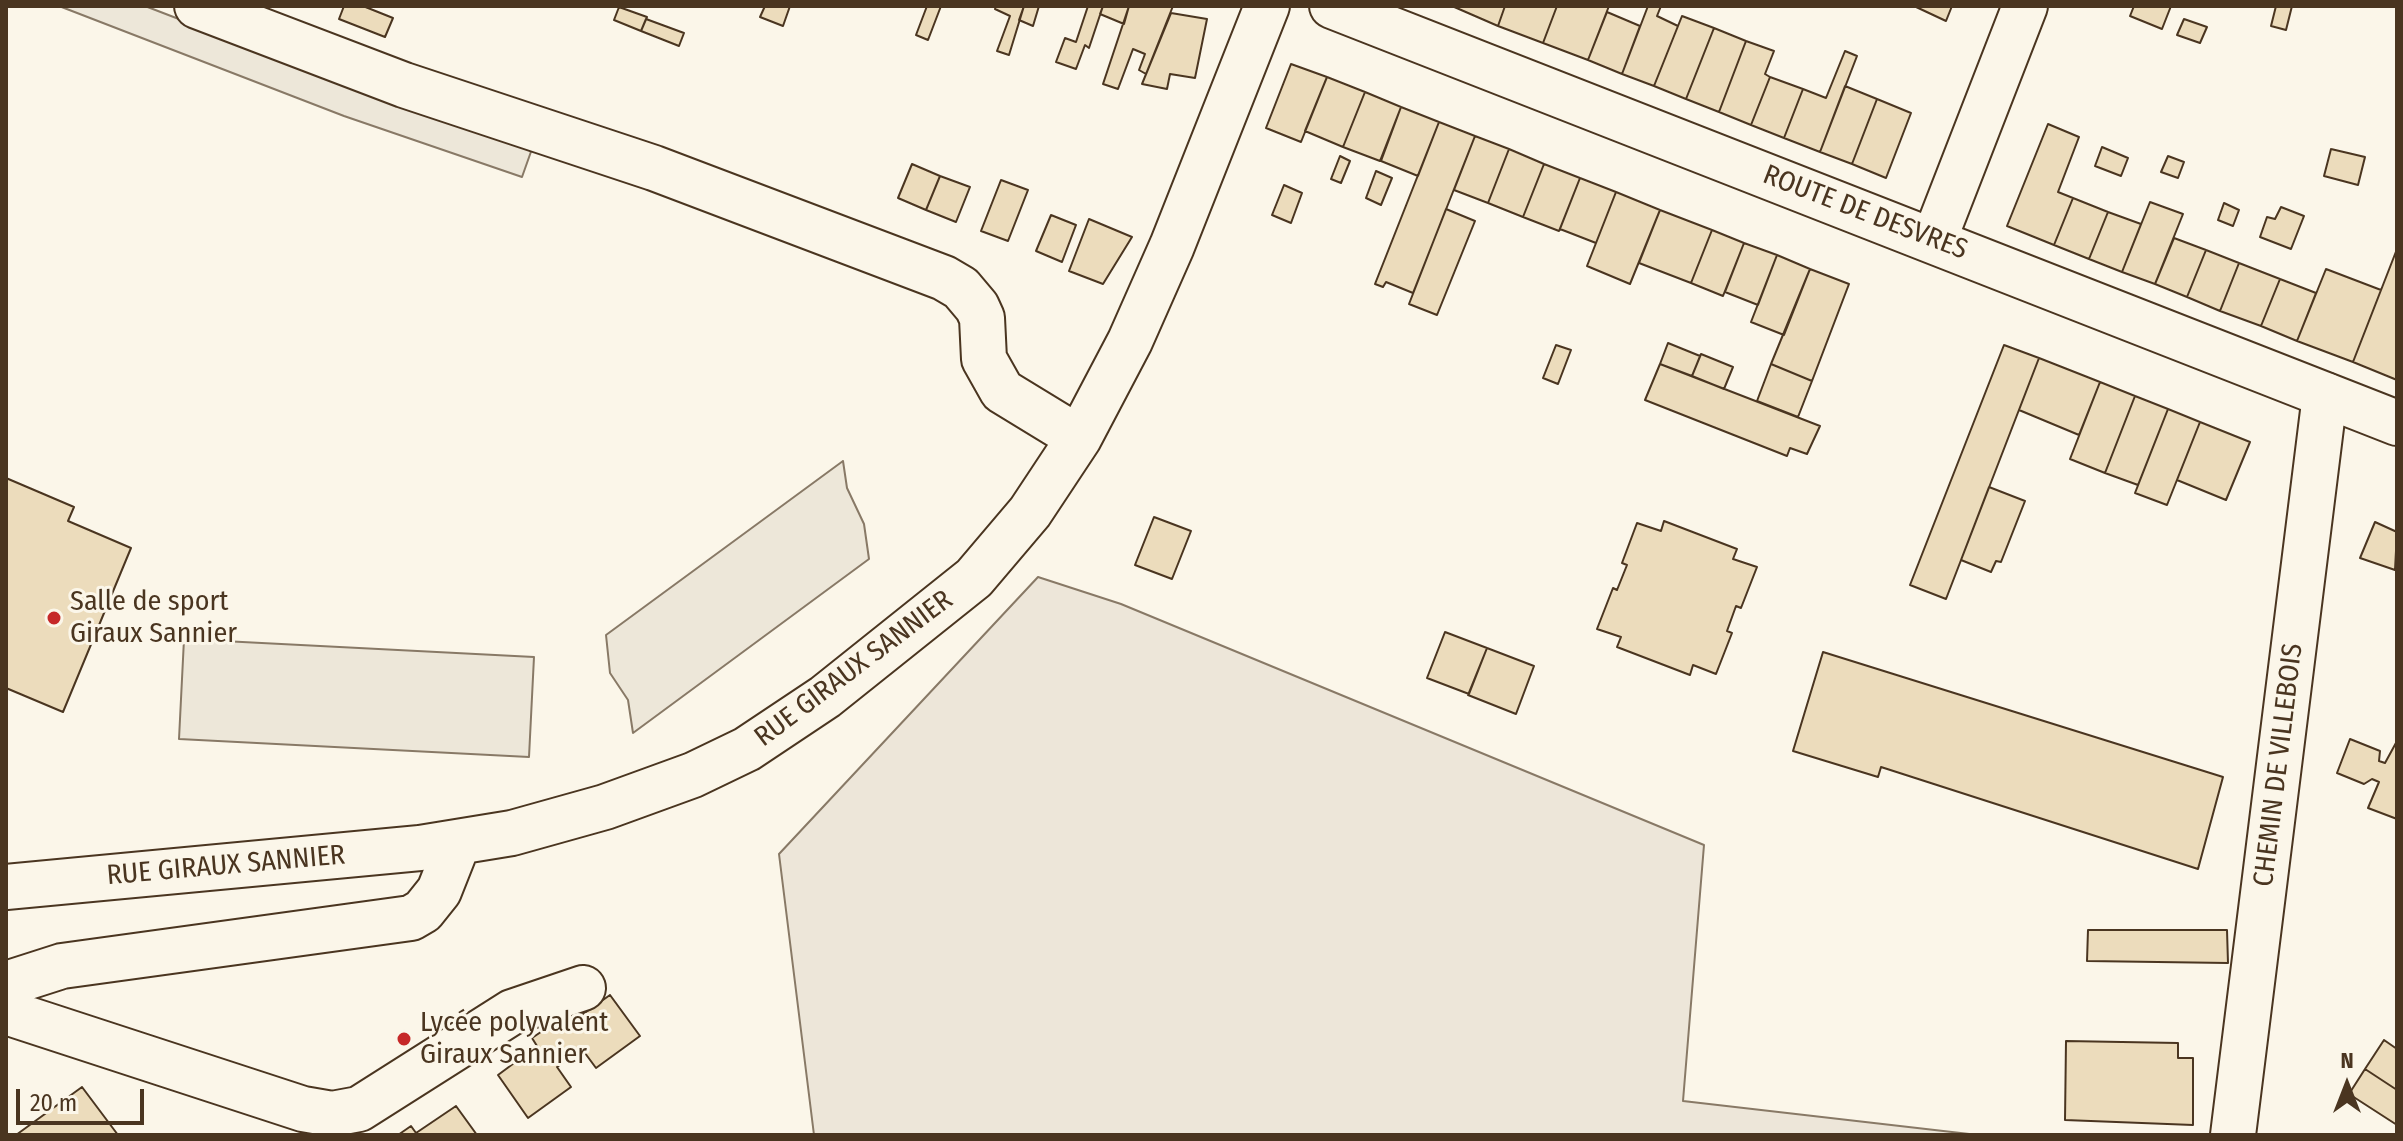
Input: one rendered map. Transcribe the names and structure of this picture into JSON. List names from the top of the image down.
{
  "streets": {
    "street": ["ROUTE DE DESVRES", "RUE GIRAUX SANNIER", "CHEMIN DE VILLEBOIS"]
  },
  "crossings": [
    ["ROUTE DE DESVRES", "CHEMIN DE VILLEBOIS"]
  ],
  "places": ["Salle de sport Giraux Sannier", "Lycée polyvalent Giraux Sannier"],
  "scale_bar": "20 m",
  "north": "top"
}
